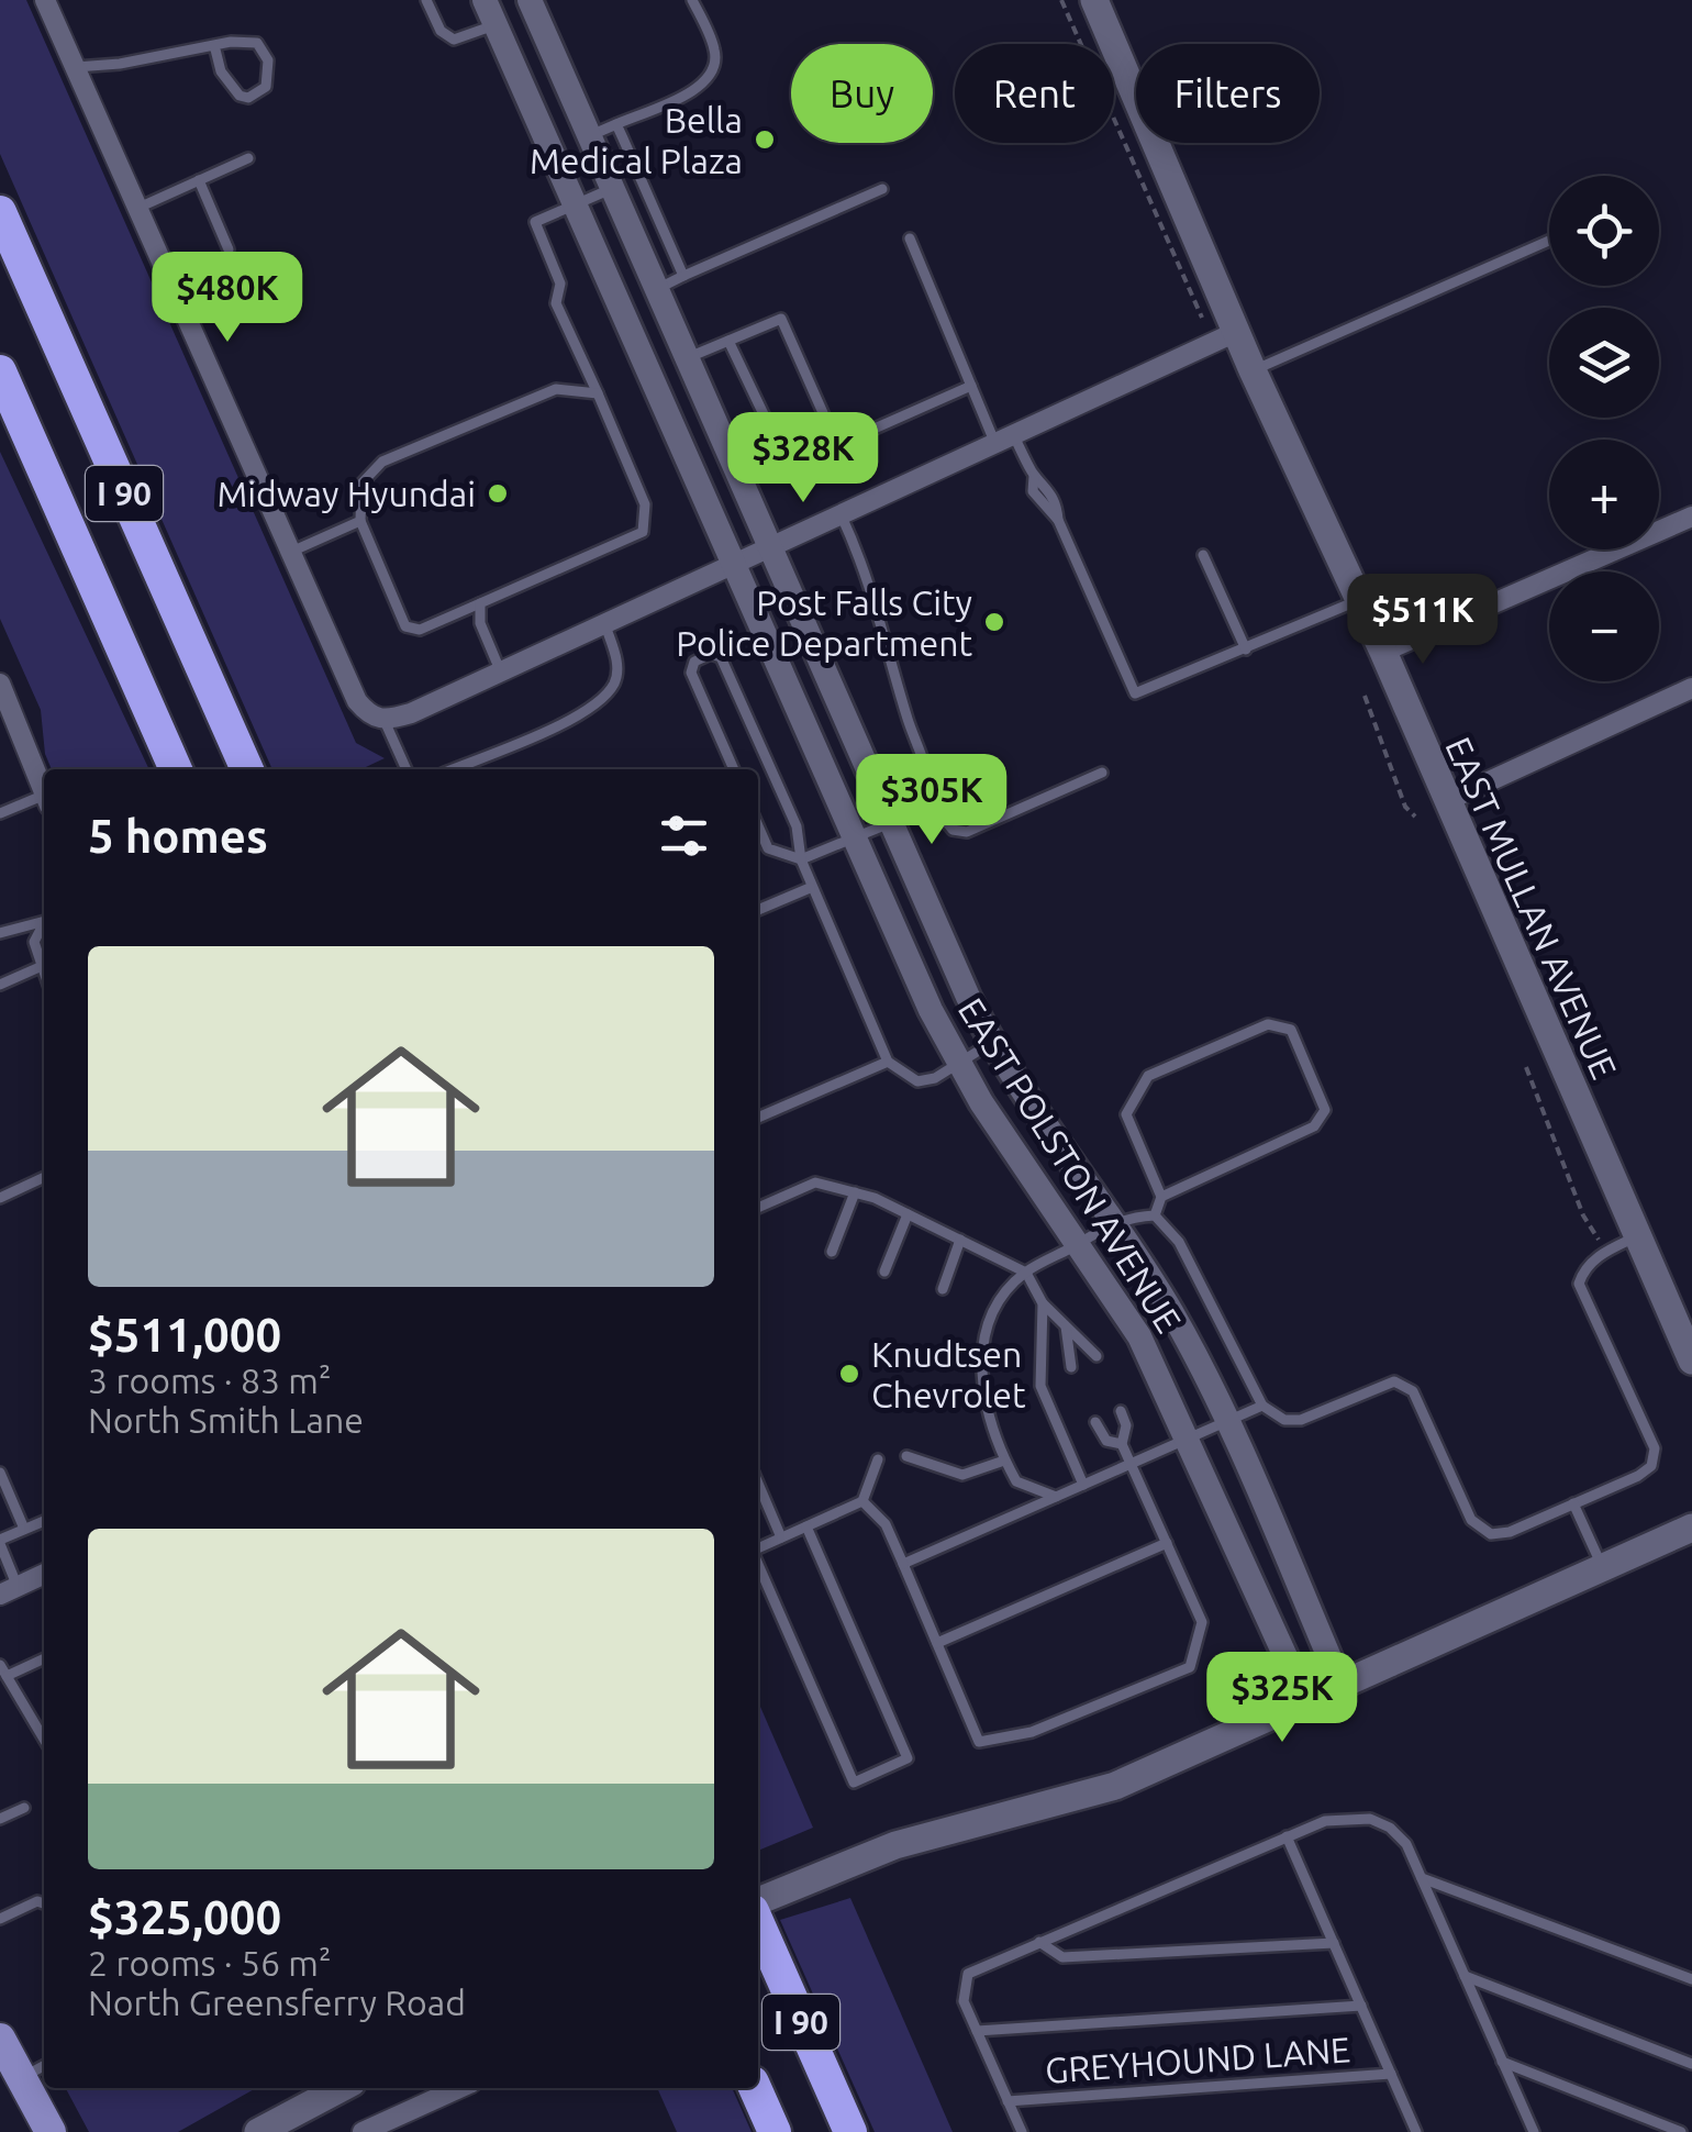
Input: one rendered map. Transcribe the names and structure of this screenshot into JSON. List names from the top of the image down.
{
  "streets": {
    "highway": ["I 90"],
    "main road": ["EAST MULLAN AVENUE"],
    "street": ["EAST POLSTON AVENUE"],
    "lane": ["GREYHOUND LANE"]
  },
  "places": [
    "Bella Medical Plaza",
    "Midway Hyundai",
    "Post Falls City Police Department",
    "Knudtsen Chevrolet"
  ],
  "page": {
    "chip": ["Buy", "Rent", "Filters"],
    "map_buttons": ["+", "−"],
    "price": [
      "$480K",
      "$328K",
      "$511K",
      "$305K",
      "$325K"
    ],
    "heading": "5 homes",
    "list": [
      {
        "name": "$511,000",
        "note": "3 rooms · 83 m² · North Smith Lane"
      },
      {
        "name": "$325,000",
        "note": "2 rooms · 56 m² · North Greensferry Road"
      }
    ]
  }
}
